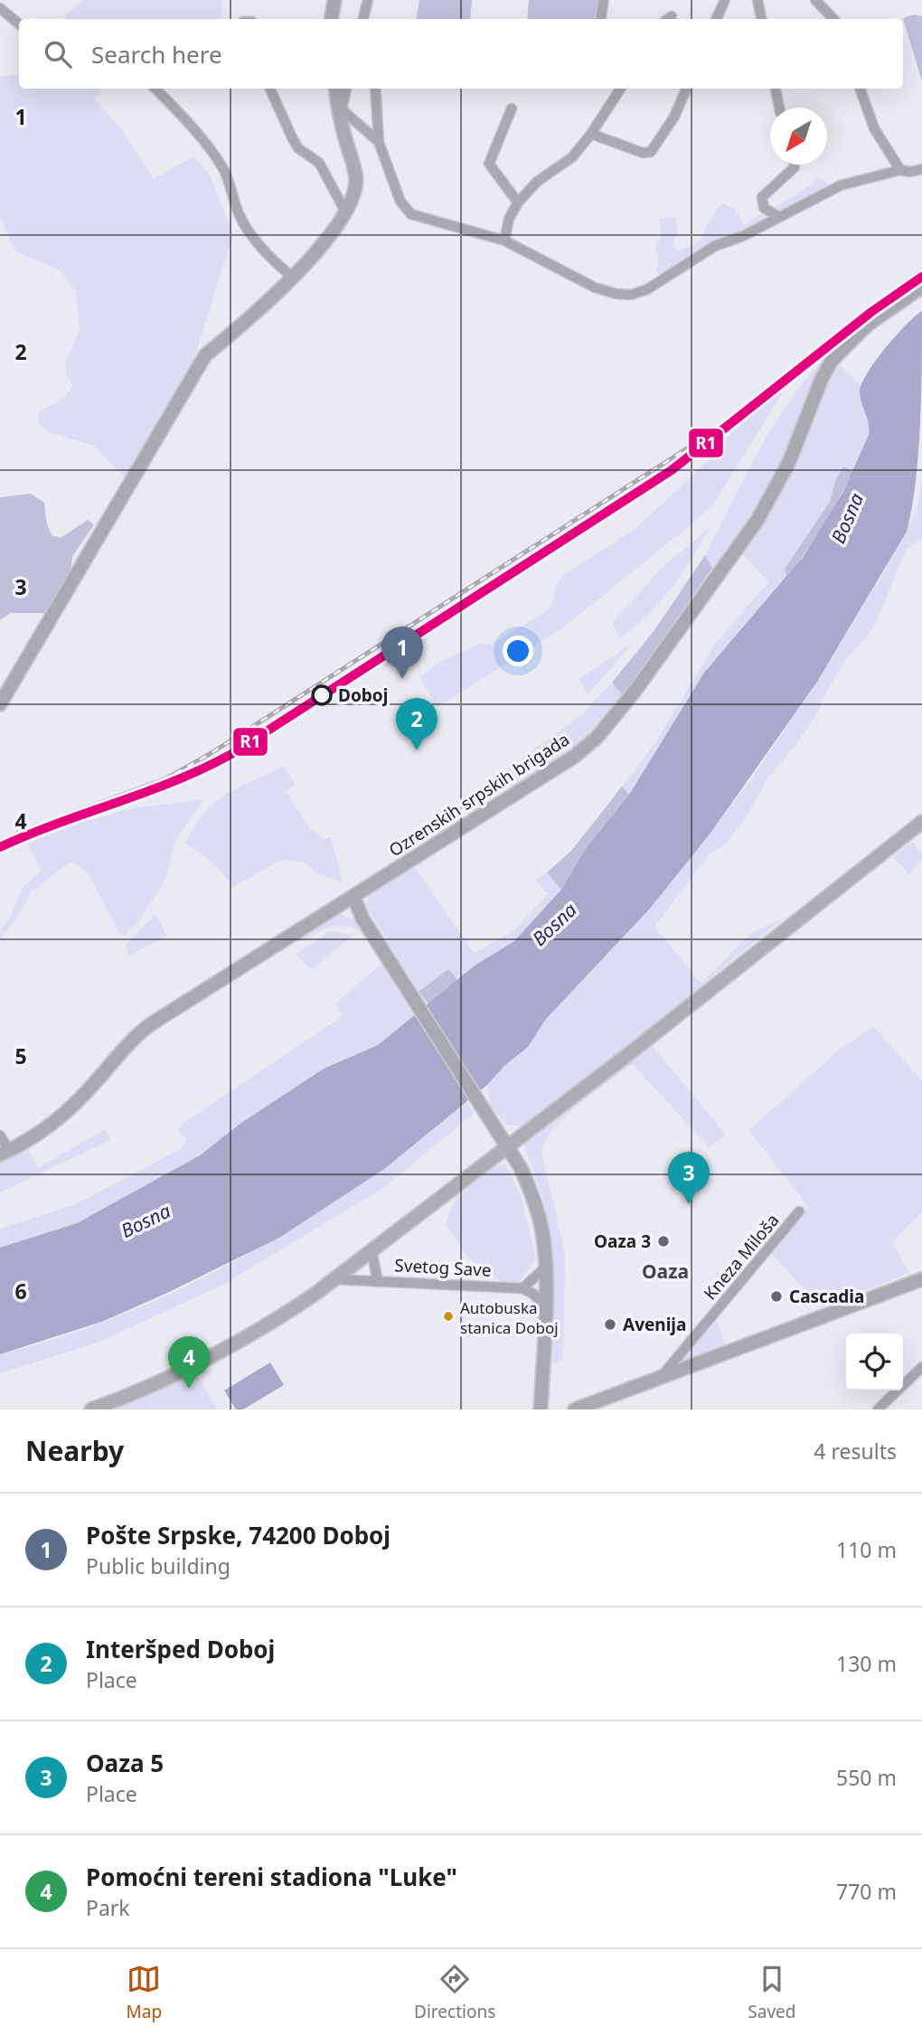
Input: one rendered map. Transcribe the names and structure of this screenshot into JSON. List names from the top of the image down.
{
  "streets": {
    "street": ["Ozrenskih srpskih brigada", "Kneza Miloša", "Svetog Save"]
  },
  "districts": ["Oaza"],
  "water": ["Bosna"],
  "places": [
    "Doboj",
    "Oaza 3",
    "Cascadia",
    "Autobuska stanica Doboj",
    "Avenija"
  ],
  "lines": ["transit line R1"],
  "north": "bottom left",
  "page": {
    "search": "Search here",
    "pins": [
      "1",
      "2",
      "3",
      "4"
    ],
    "heading": ["Nearby", "4 results"],
    "list": [
      {
        "mark": "1",
        "name": "Pošte Srpske, 74200 Doboj",
        "note": "Public building",
        "value": "110 m"
      },
      {
        "mark": "2",
        "name": "Interšped Doboj",
        "note": "Place",
        "value": "130 m"
      },
      {
        "mark": "3",
        "name": "Oaza 5",
        "note": "Place",
        "value": "550 m"
      },
      {
        "mark": "4",
        "name": "Pomoćni tereni stadiona \"Luke\"",
        "note": "Park",
        "value": "770 m"
      }
    ],
    "nav": ["Map", "Directions", "Saved"]
  },
  "grid": {
    "rows": [
      "1",
      "2",
      "3",
      "4",
      "5",
      "6"
    ]
  }
}
